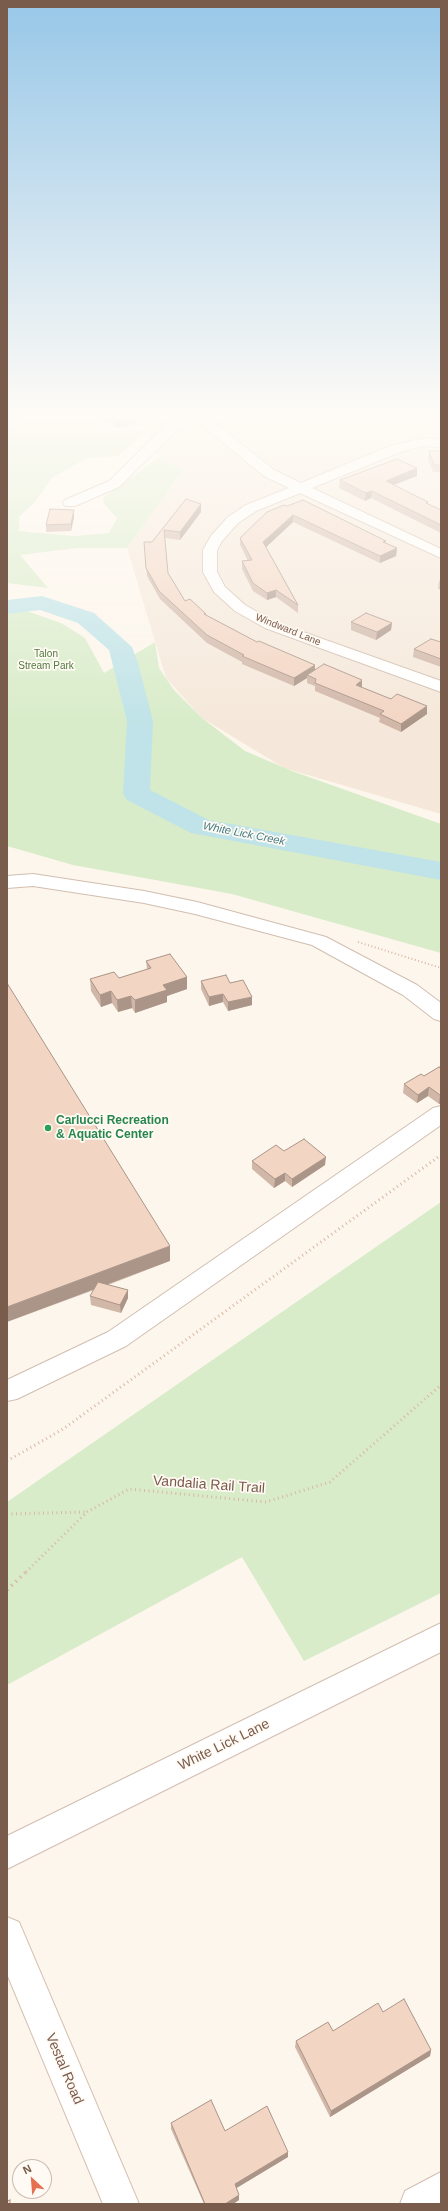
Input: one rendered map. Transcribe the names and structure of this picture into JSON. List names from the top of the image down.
{
  "streets": {
    "street": ["Windward Lane", "White Lick Lane", "Vestal Road"],
    "path": ["Vandalia Rail Trail"]
  },
  "water": ["White Lick Creek"],
  "parks": ["Talon Stream Park"],
  "places": ["Carlucci Recreation & Aquatic Center"],
  "north": "top left"
}
